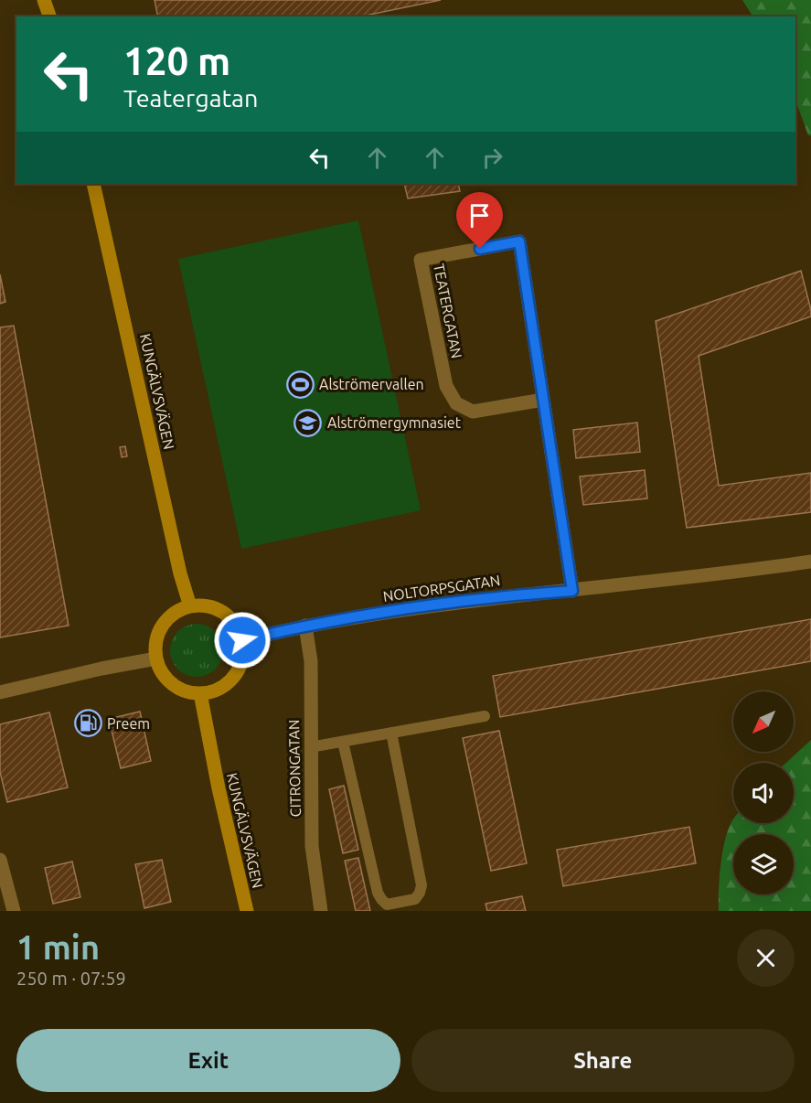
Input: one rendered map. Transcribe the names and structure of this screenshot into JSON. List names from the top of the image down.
{
  "streets": {
    "main road": ["KUNGÄLVSVÄGEN"],
    "street": ["TEATERGATAN", "NOLTORPSGATAN", "CITRONGATAN"]
  },
  "crossings": [
    ["TEATERGATAN", "NOLTORPSGATAN"],
    ["KUNGÄLVSVÄGEN", "NOLTORPSGATAN"],
    ["NOLTORPSGATAN", "CITRONGATAN"]
  ],
  "places": {
    "sports": ["Alströmervallen"],
    "school or university": ["Alströmergymnasiet"],
    "fuel station": ["Preem"]
  },
  "north": "bottom left",
  "page": {
    "turn": ["120 m", "Teatergatan"],
    "heading": ["1 min", "250 m · 07:59"],
    "buttons": ["Exit", "Share"]
  }
}
